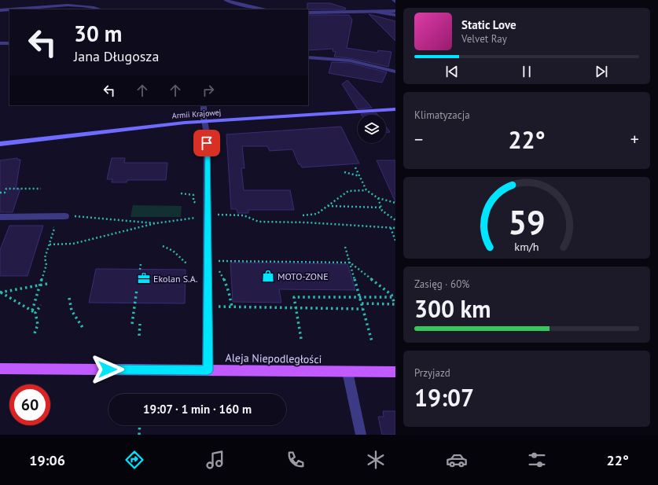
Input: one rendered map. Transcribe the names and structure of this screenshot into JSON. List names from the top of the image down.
{
  "streets": {
    "main road": ["Aleja Niepodległości"],
    "street": ["Armii Krajowej"]
  },
  "places": {
    "shop": ["MOTO-ZONE"],
    "office": ["Ekolan S.A."]
  },
  "page": {
    "turn": ["30 m", "Jana Długosza"],
    "song": ["Static Love", "Velvet Ray"],
    "tile": [
      "Klimatyzacja",
      ["Zasięg · 60%", "300 km"],
      ["Przyjazd", "19:07"]
    ],
    "heat": ["−", "22°", "+"],
    "limit": "60",
    "trip": "19:07 · 1 min · 160 m",
    "tabs": ["19:06", "22°"],
    "gauge": ["59", "km/h"]
  }
}
